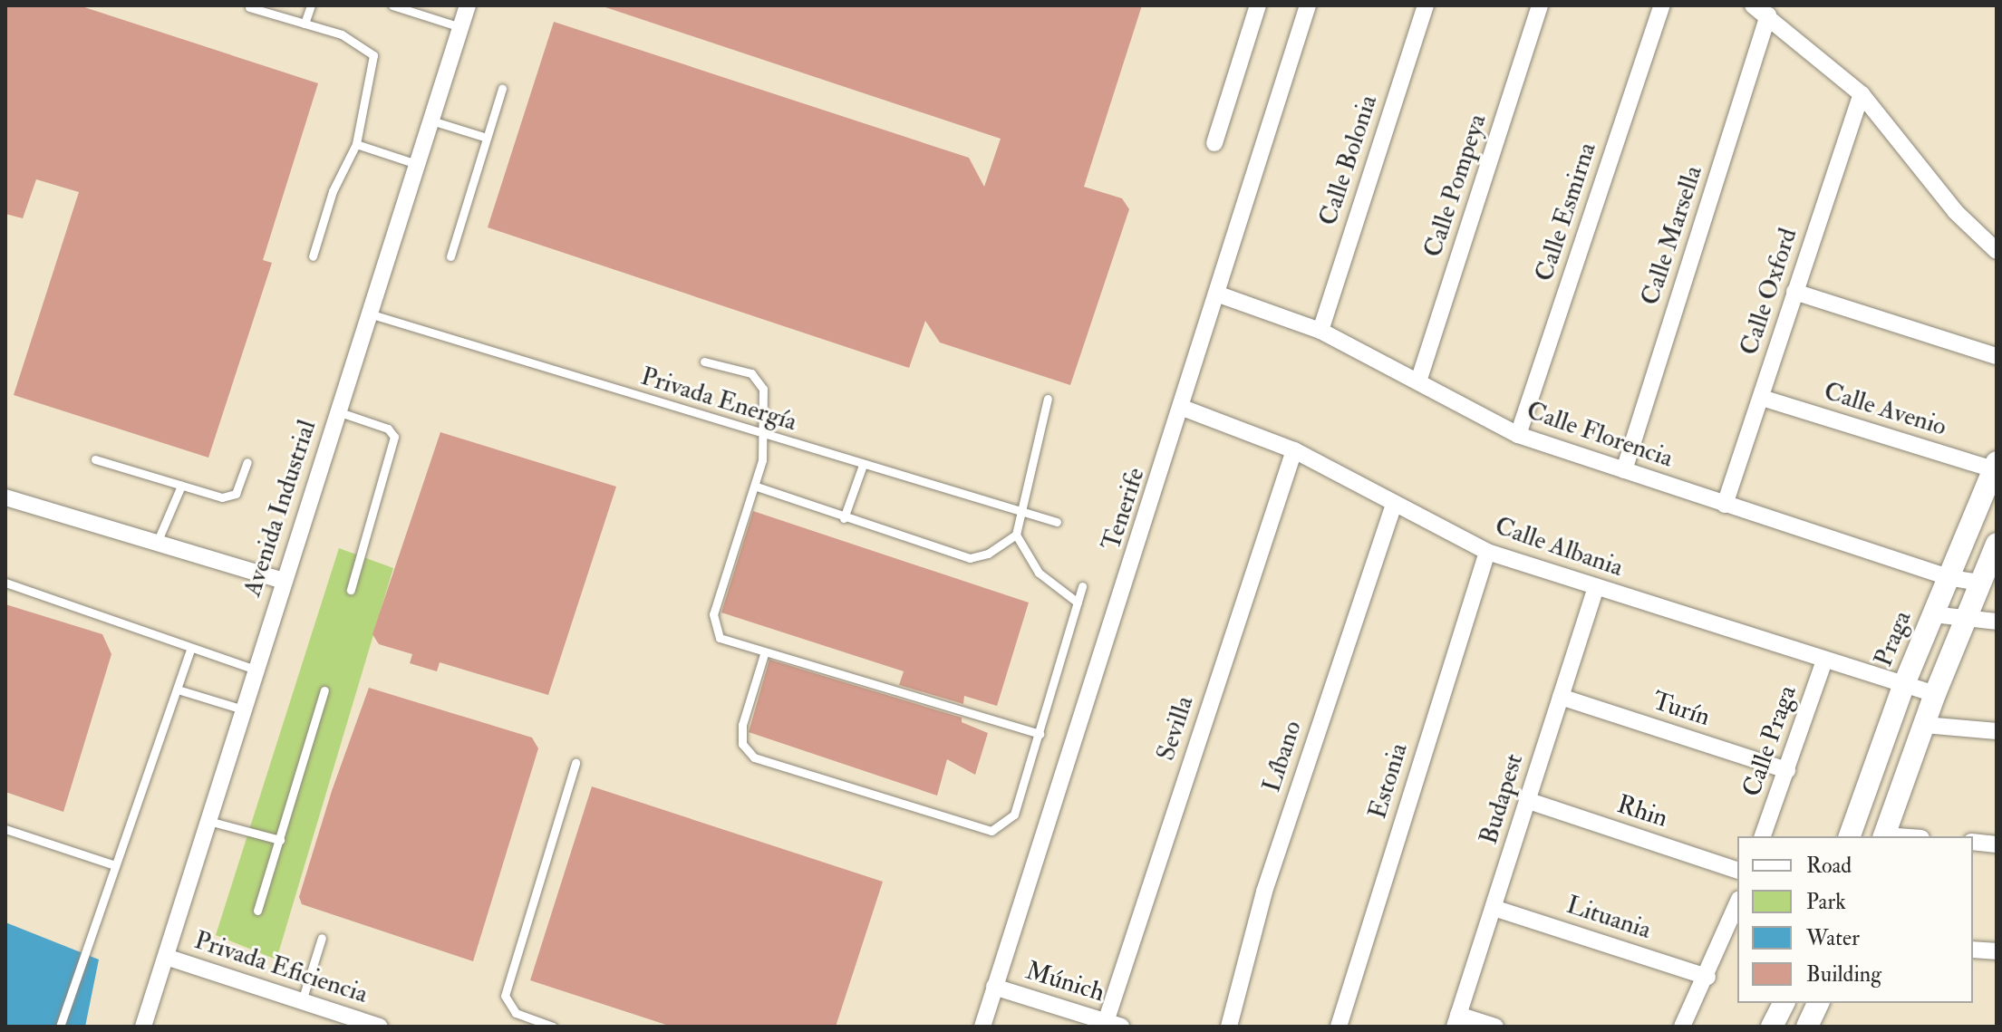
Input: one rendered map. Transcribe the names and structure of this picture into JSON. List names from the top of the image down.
{
  "streets": {
    "street": [
      "Calle Bolonia",
      "Calle Pompeya",
      "Calle Esmirna",
      "Calle Marsella",
      "Calle Oxford",
      "Calle Avenio",
      "Calle Florencia",
      "Avenida Industrial",
      "Tenerife",
      "Calle Albania",
      "Praga",
      "Turín",
      "Sevilla",
      "Calle Praga",
      "Líbano",
      "Estonia",
      "Budapest",
      "Rhin",
      "Lituania",
      "Privada Eficiencia",
      "Múnich"
    ],
    "lane": ["Privada Energía"]
  },
  "crossings": [
    ["Calle Bolonia", "Calle Florencia"],
    ["Calle Pompeya", "Calle Florencia"],
    ["Calle Esmirna", "Calle Florencia"],
    ["Calle Marsella", "Calle Florencia"],
    ["Calle Oxford", "Calle Avenio"],
    ["Calle Oxford", "Calle Florencia"],
    ["Privada Energía", "Avenida Industrial"],
    ["Calle Avenio", "Praga"],
    ["Calle Florencia", "Tenerife"],
    ["Calle Florencia", "Praga"],
    ["Avenida Industrial", "Privada Eficiencia"],
    ["Tenerife", "Calle Albania"],
    ["Tenerife", "Múnich"],
    ["Calle Albania", "Praga"],
    ["Calle Albania", "Sevilla"],
    ["Calle Albania", "Calle Praga"],
    ["Calle Albania", "Líbano"],
    ["Calle Albania", "Estonia"],
    ["Calle Albania", "Budapest"],
    ["Turín", "Calle Praga"],
    ["Turín", "Budapest"],
    ["Sevilla", "Múnich"],
    ["Budapest", "Rhin"],
    ["Budapest", "Lituania"]
  ],
  "legend": [
    "Road",
    "Park",
    "Water",
    "Building"
  ]
}
